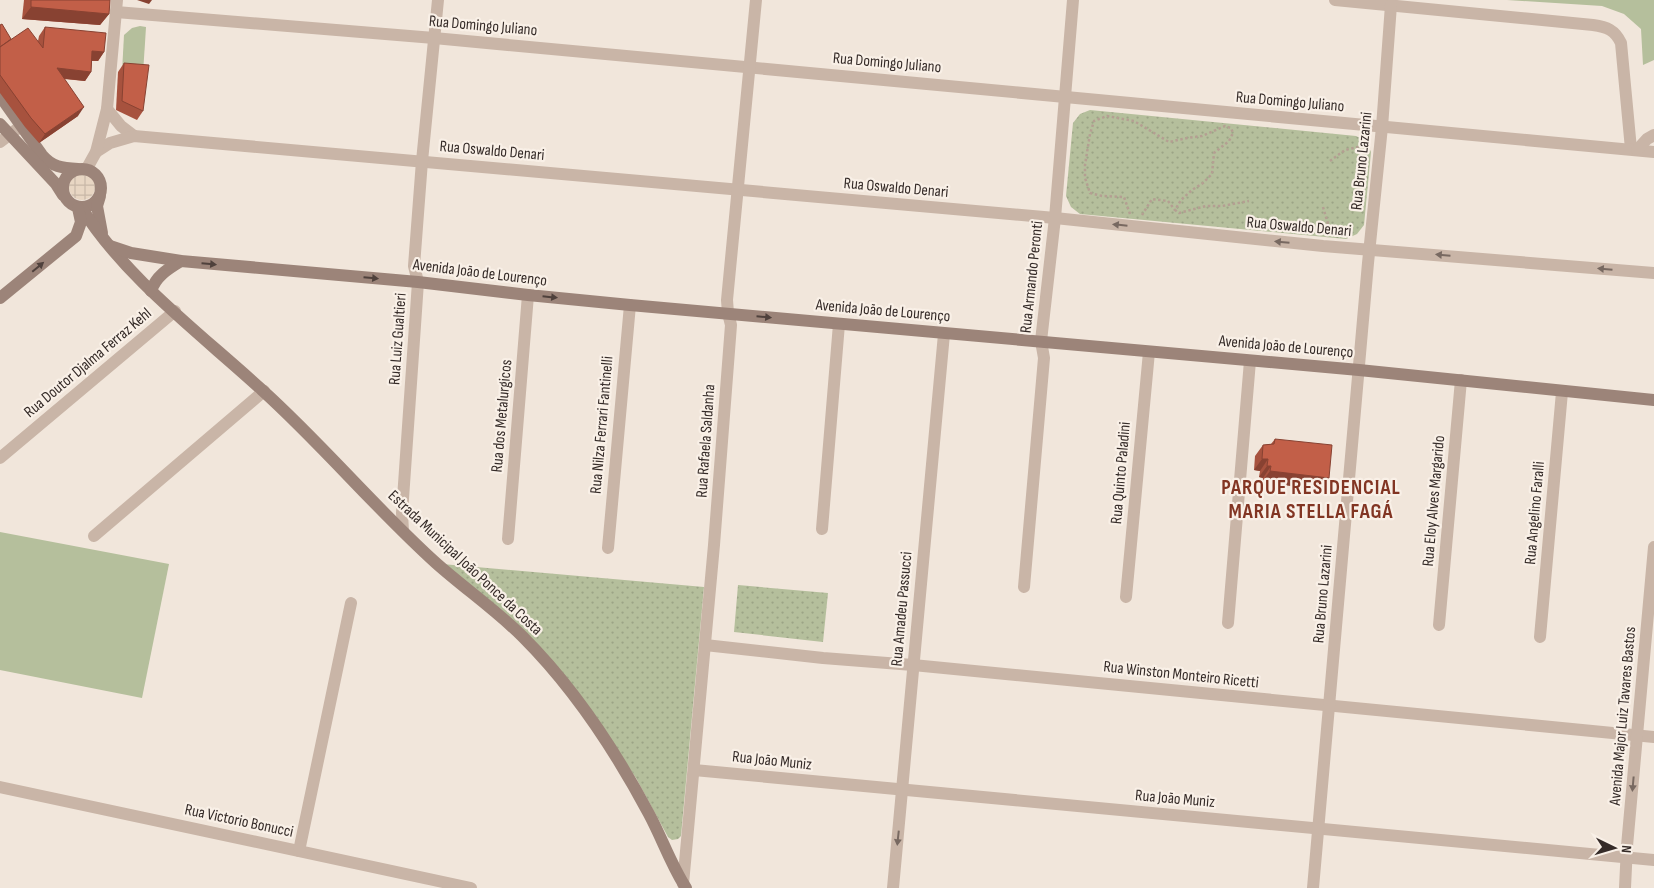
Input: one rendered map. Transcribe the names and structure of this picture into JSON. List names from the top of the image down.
{
  "streets": {
    "street": [
      "Rua Domingo Juliano",
      "Rua Oswaldo Denari",
      "Rua Bruno Lazarini",
      "Avenida João de Lourenço",
      "Rua Armando Peronti",
      "Rua Luiz Gualtieri",
      "Rua Doutor Djalma Ferraz Kehl",
      "Rua dos Metalurgicos",
      "Rua Nilza Ferrari Fantinelli",
      "Rua Rafaela Saldanha",
      "Rua Quinto Paladini",
      "Rua Eloy Alves Margarido",
      "Rua Angelino Faralli",
      "Estrada Municipal João Ponce da Costa",
      "Rua Amadeu Passucci",
      "Rua Winston Monteiro Ricetti",
      "Avenida Major Luiz Tavares Bastos",
      "Rua João Muniz",
      "Rua Victorio Bonucci"
    ]
  },
  "crossings": [
    ["Rua Domingo Juliano", "Rua Bruno Lazarini"],
    ["Rua Domingo Juliano", "Rua Armando Peronti"],
    ["Rua Domingo Juliano", "Rua Luiz Gualtieri"],
    ["Rua Domingo Juliano", "Rua Rafaela Saldanha"],
    ["Rua Oswaldo Denari", "Rua Bruno Lazarini"],
    ["Rua Oswaldo Denari", "Rua Armando Peronti"],
    ["Rua Oswaldo Denari", "Rua Luiz Gualtieri"],
    ["Rua Oswaldo Denari", "Rua Rafaela Saldanha"],
    ["Rua Bruno Lazarini", "Avenida João de Lourenço"],
    ["Rua Bruno Lazarini", "Rua Winston Monteiro Ricetti"],
    ["Rua Bruno Lazarini", "Rua João Muniz"],
    ["Avenida João de Lourenço", "Rua Armando Peronti"],
    ["Avenida João de Lourenço", "Rua Luiz Gualtieri"],
    ["Avenida João de Lourenço", "Rua dos Metalurgicos"],
    ["Avenida João de Lourenço", "Rua Nilza Ferrari Fantinelli"],
    ["Avenida João de Lourenço", "Rua Rafaela Saldanha"],
    ["Avenida João de Lourenço", "Rua Quinto Paladini"],
    ["Avenida João de Lourenço", "Rua Eloy Alves Margarido"],
    ["Avenida João de Lourenço", "Rua Angelino Faralli"],
    ["Avenida João de Lourenço", "Estrada Municipal João Ponce da Costa"],
    ["Avenida João de Lourenço", "Rua Amadeu Passucci"],
    ["Rua Luiz Gualtieri", "Estrada Municipal João Ponce da Costa"],
    ["Rua Doutor Djalma Ferraz Kehl", "Estrada Municipal João Ponce da Costa"],
    ["Rua Rafaela Saldanha", "Estrada Municipal João Ponce da Costa"],
    ["Rua Rafaela Saldanha", "Rua Winston Monteiro Ricetti"],
    ["Rua Rafaela Saldanha", "Rua João Muniz"],
    ["Rua Amadeu Passucci", "Rua Winston Monteiro Ricetti"],
    ["Rua Amadeu Passucci", "Rua João Muniz"],
    ["Rua Winston Monteiro Ricetti", "Avenida Major Luiz Tavares Bastos"],
    ["Avenida Major Luiz Tavares Bastos", "Rua João Muniz"]
  ],
  "one_way": ["Rua Oswaldo Denari", "Avenida Major Luiz Tavares Bastos"],
  "districts": ["PARQUE RESIDENCIAL MARIA STELLA FAGÁ"],
  "north": "right"
}
